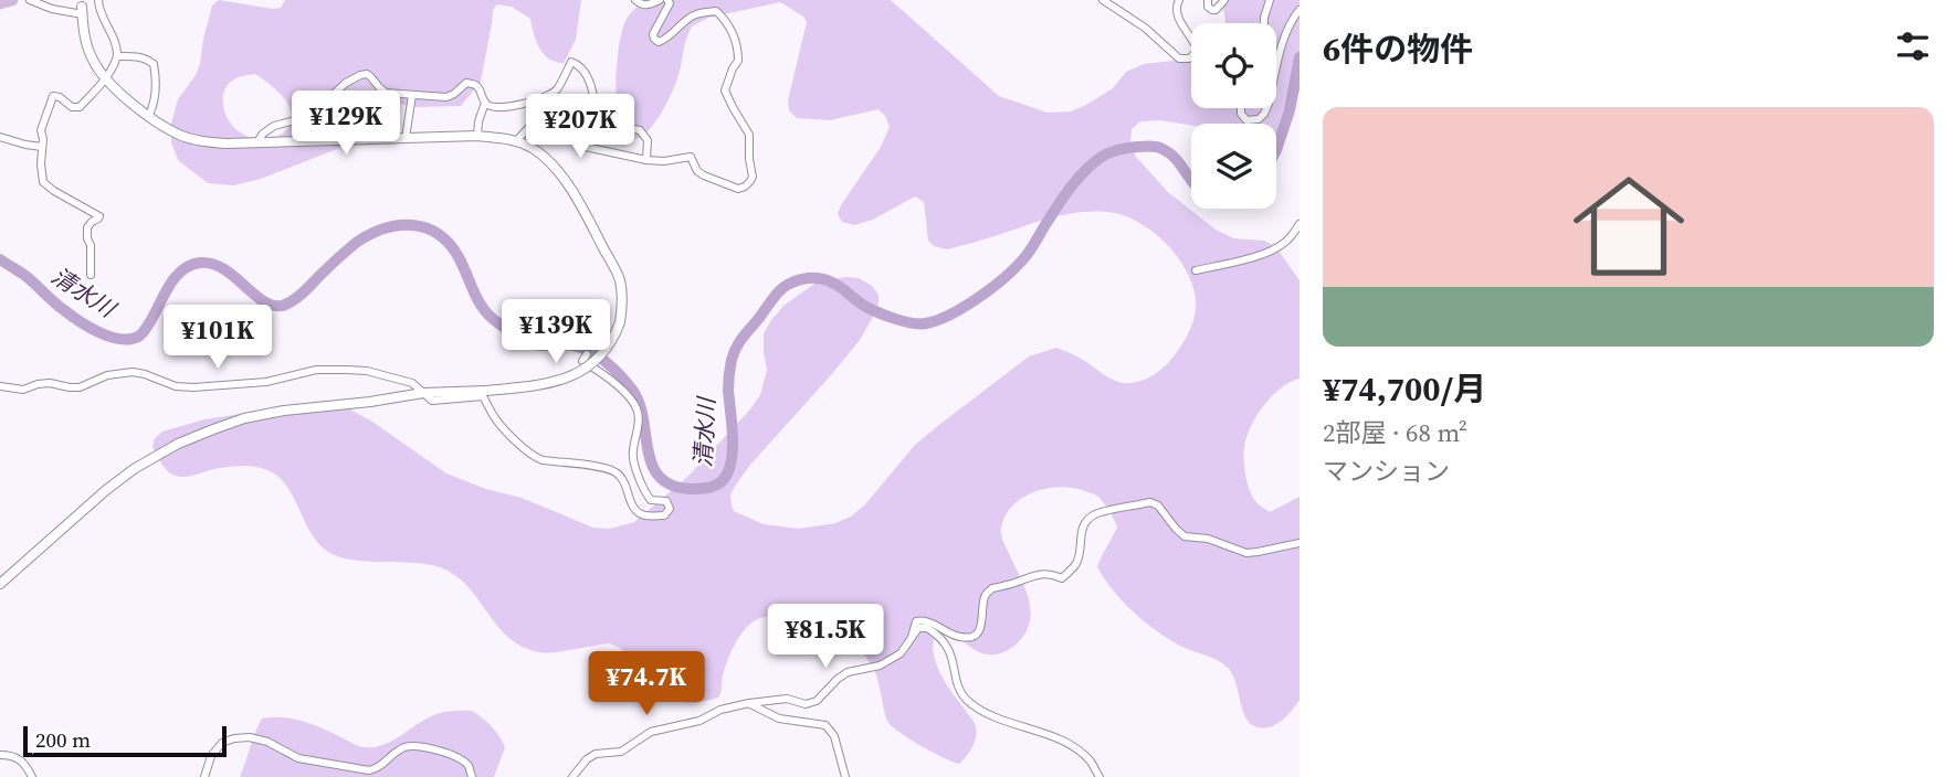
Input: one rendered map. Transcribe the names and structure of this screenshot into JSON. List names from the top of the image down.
{
  "water": ["清水川"],
  "scale_bar": "200 m",
  "page": {
    "heading": "6件の物件",
    "price": [
      "¥129K",
      "¥207K",
      "¥139K",
      "¥101K",
      "¥81.5K",
      "¥74.7K"
    ],
    "list": [
      {
        "name": "¥74,700/月",
        "note": "2部屋 · 68 m² · マンション"
      }
    ],
    "scale": "200 m"
  }
}
